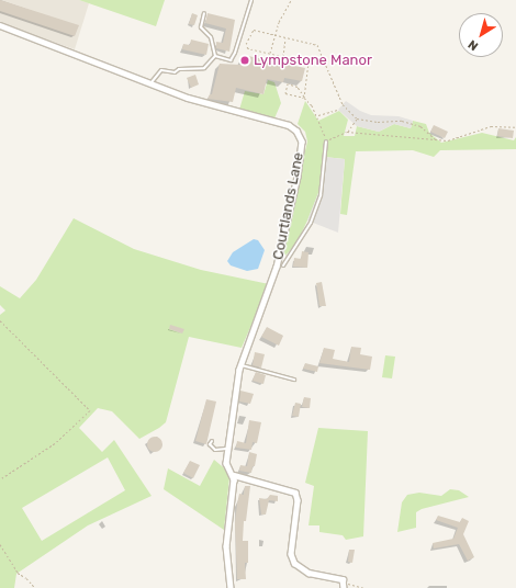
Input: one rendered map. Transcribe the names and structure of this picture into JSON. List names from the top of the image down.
{
  "streets": {
    "street": ["Courtlands Lane"]
  },
  "places": ["Lympstone Manor"],
  "north": "bottom left"
}
